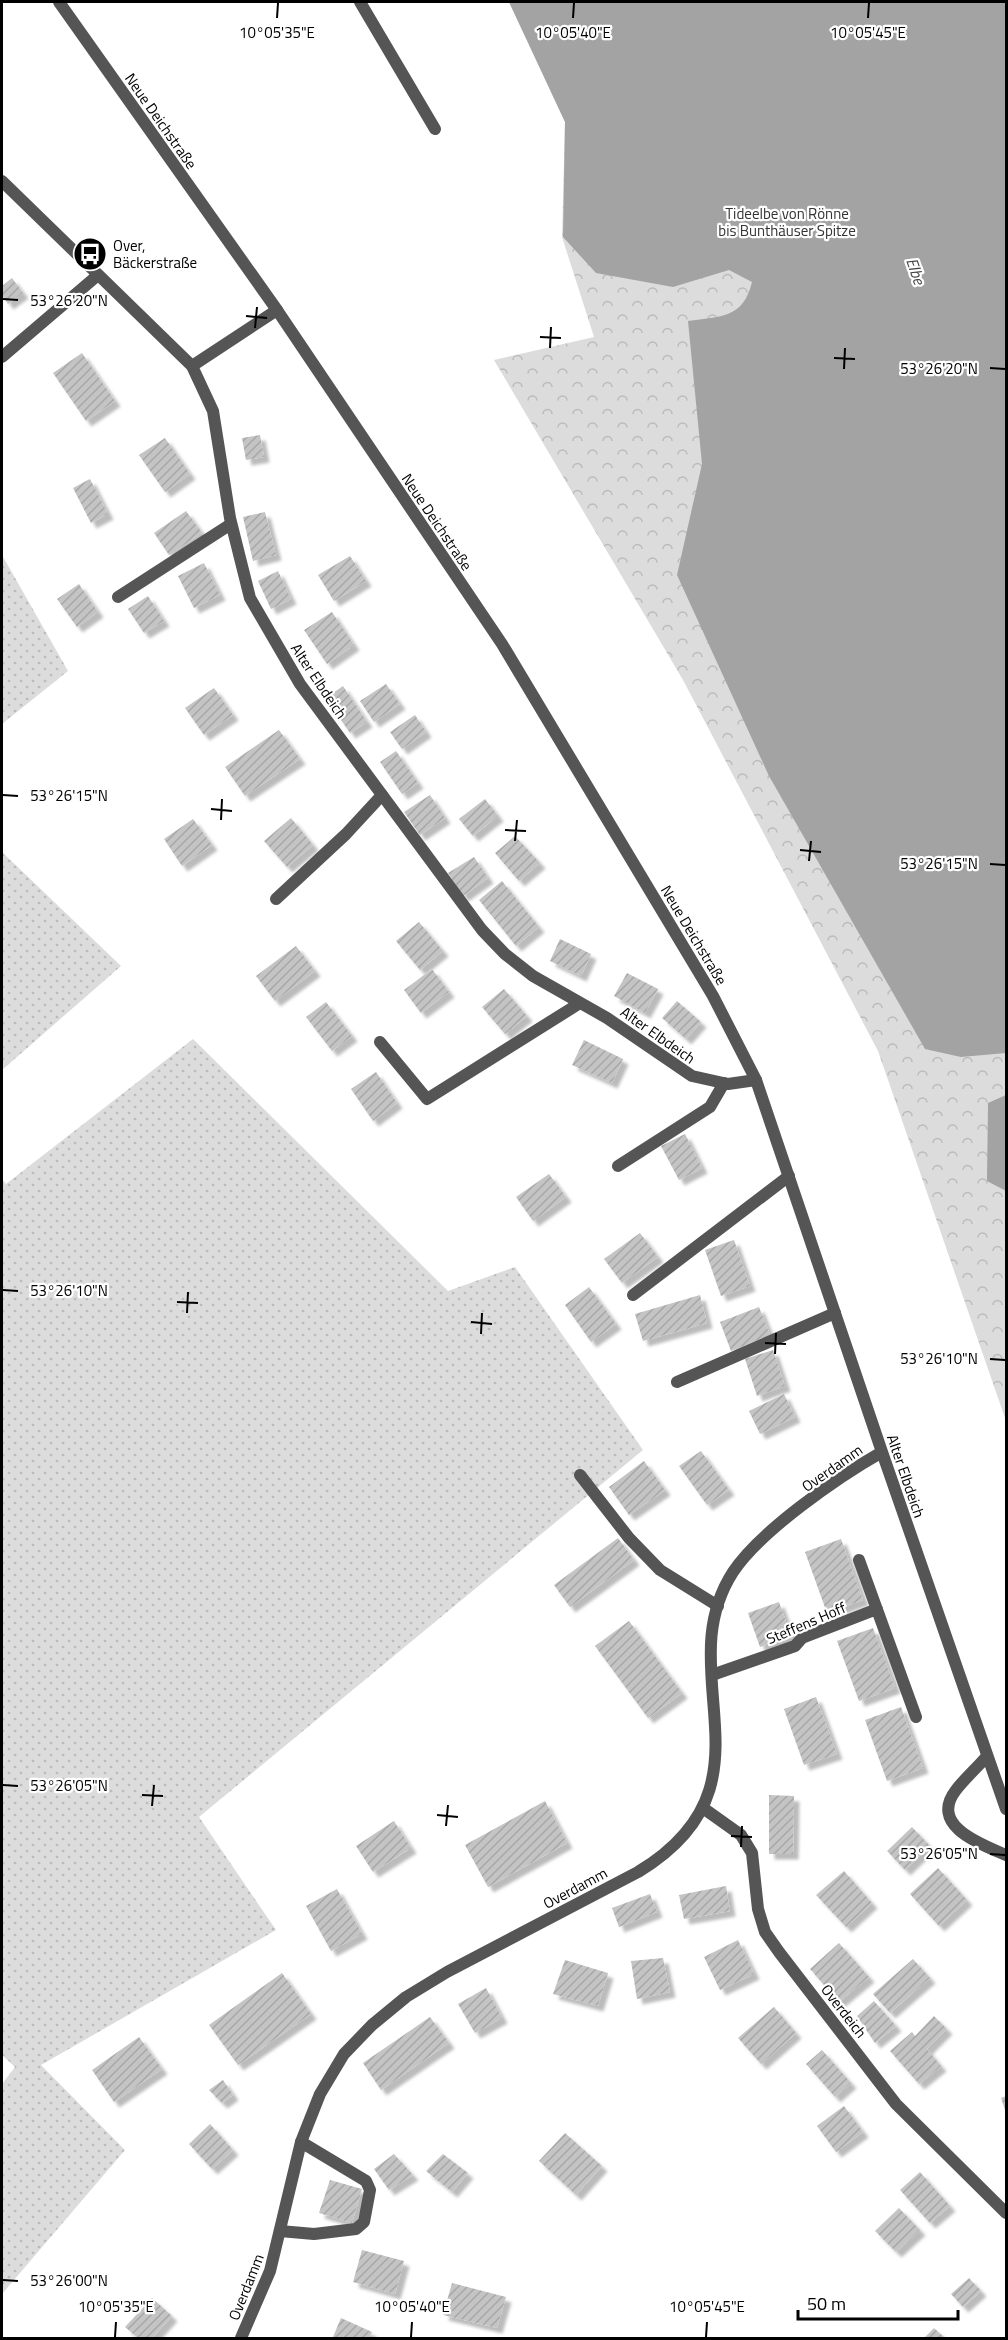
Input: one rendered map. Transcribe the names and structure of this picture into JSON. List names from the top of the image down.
{
  "streets": {
    "street": [
      "Neue Deichstraße",
      "Alter Elbdeich",
      "Overdamm",
      "Steffens Hoff",
      "Overdeich"
    ]
  },
  "crossings": [
    ["Neue Deichstraße", "Alter Elbdeich"],
    ["Alter Elbdeich", "Overdamm"],
    ["Overdamm", "Steffens Hoff"],
    ["Overdamm", "Overdeich"]
  ],
  "water": ["Elbe"],
  "parks": ["Tideelbe von Rönne bis Bunthäuser Spitze"],
  "places": {
    "bus stop": ["Over, Bäckerstraße"]
  },
  "scale_bar": "50 m",
  "coordinates": [
    "10°05'35\"E",
    "10°05'40\"E",
    "10°05'45\"E",
    "53°26'20\"N",
    "53°26'15\"N",
    "53°26'10\"N",
    "53°26'05\"N",
    "53°26'00\"N"
  ]
}
